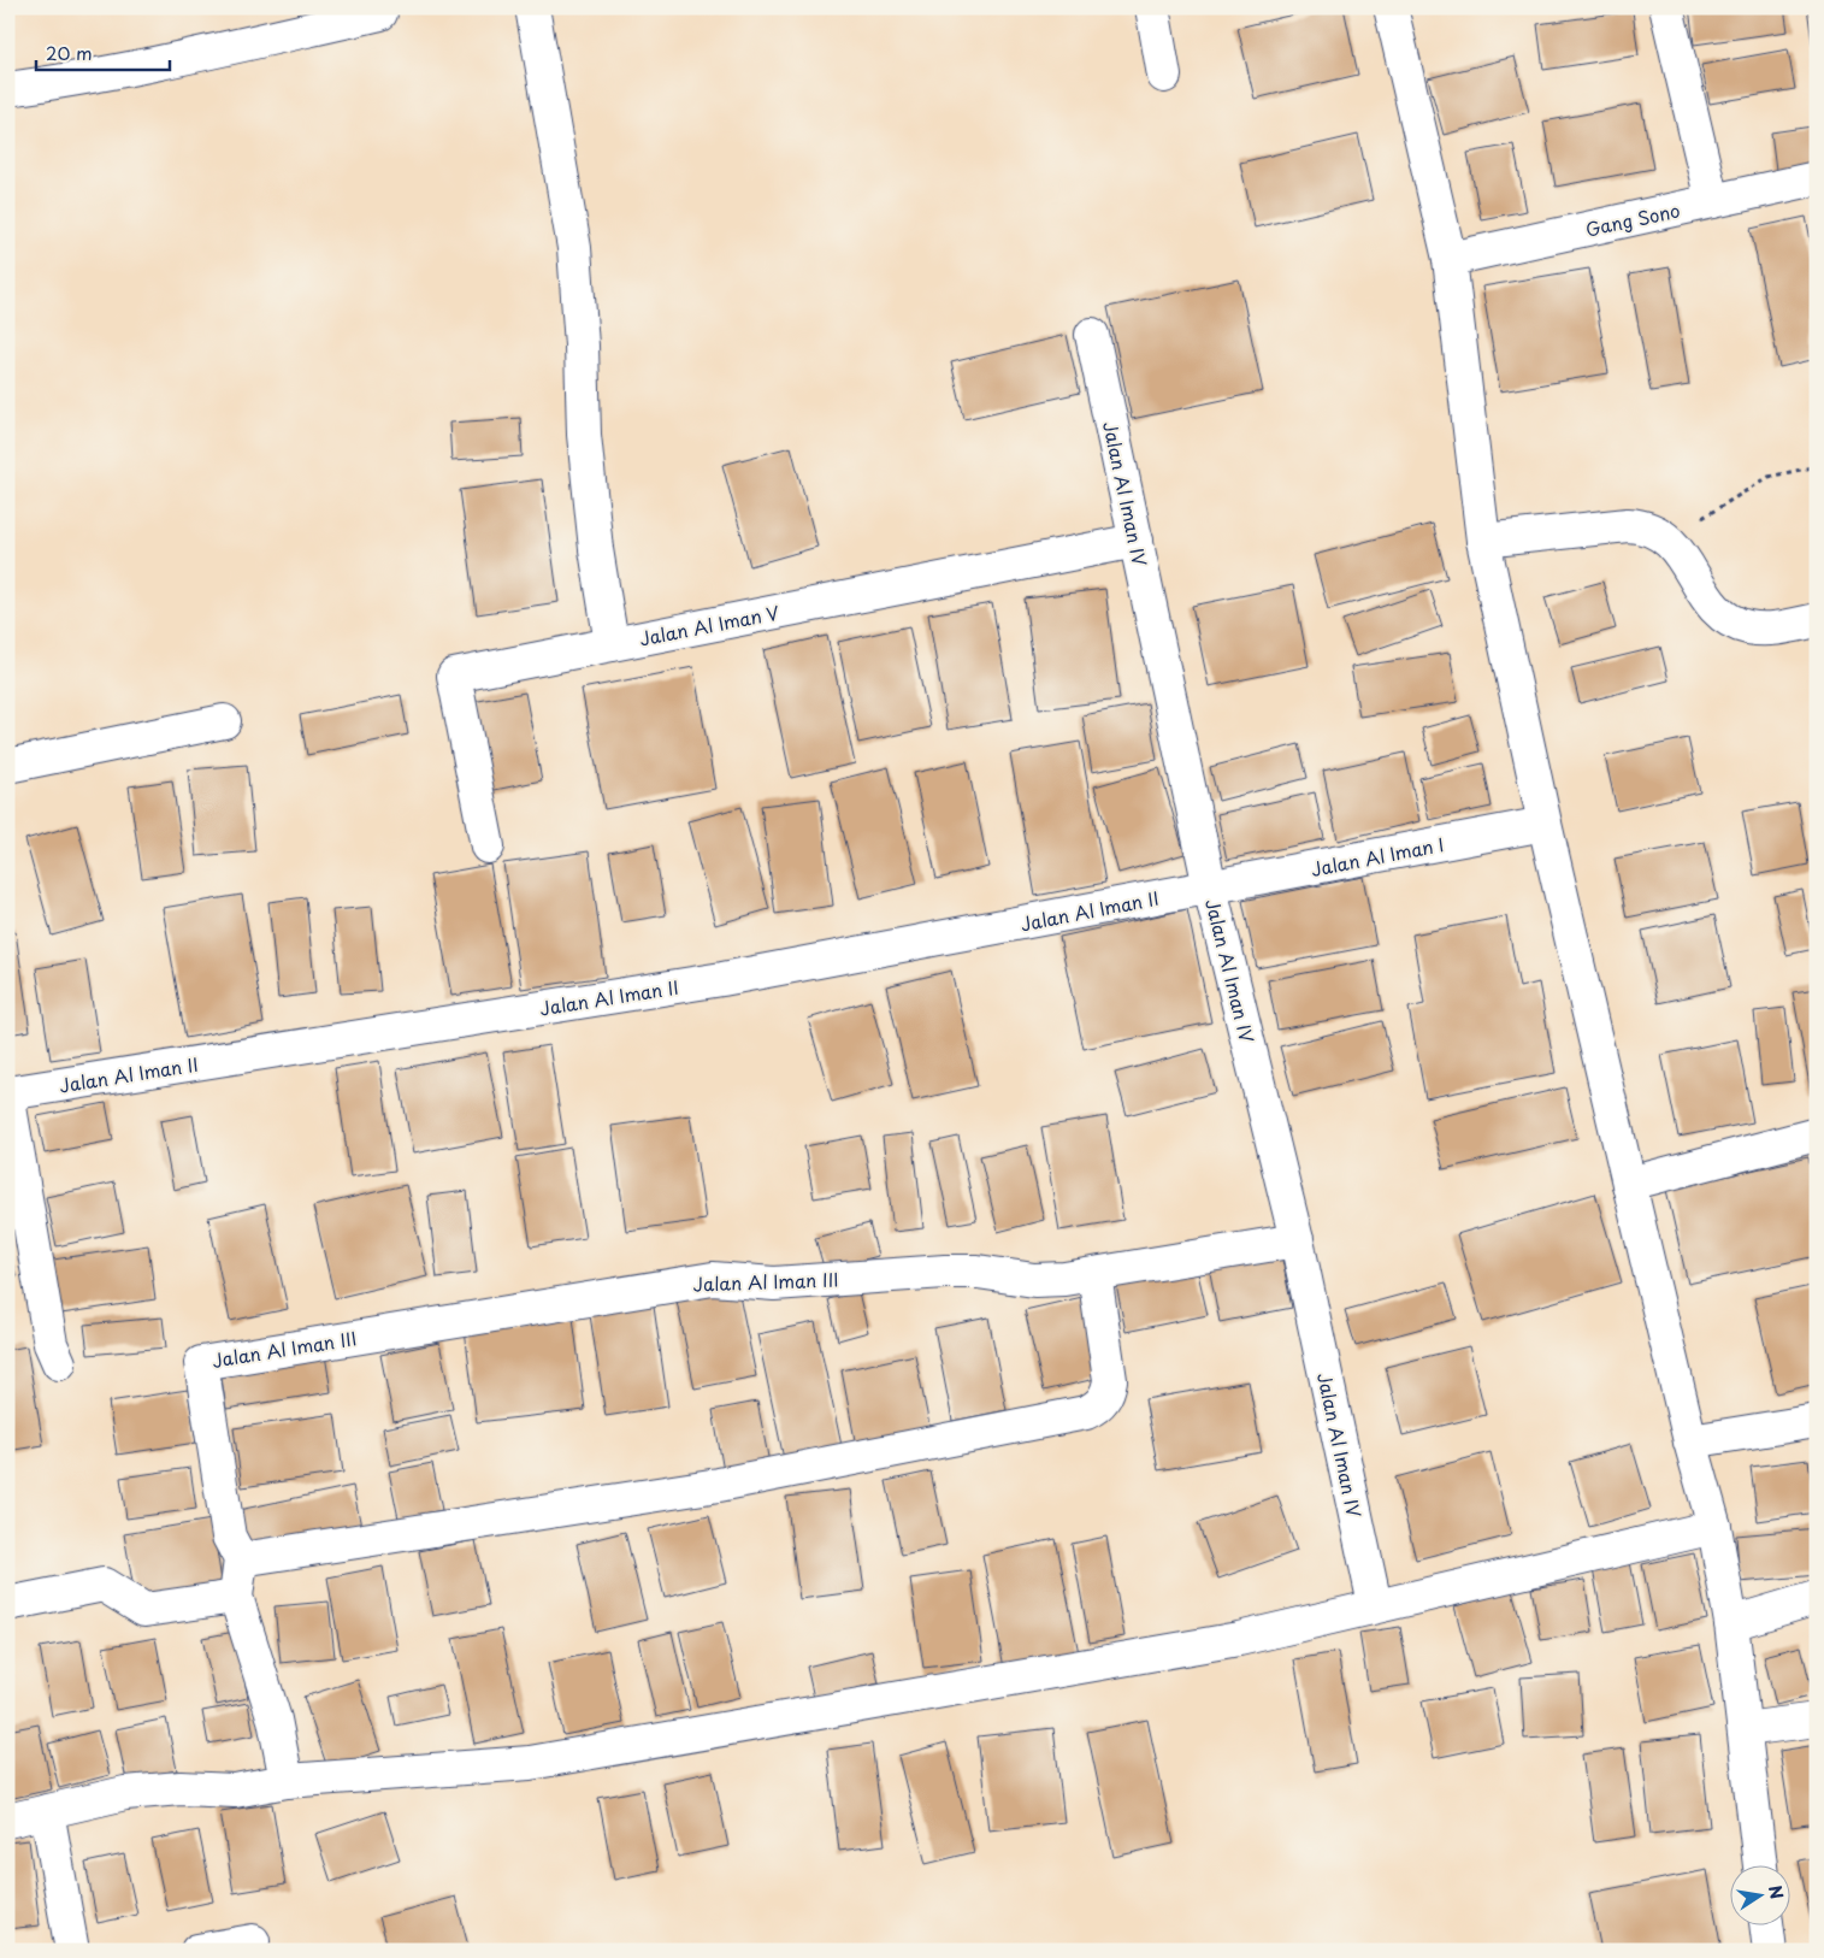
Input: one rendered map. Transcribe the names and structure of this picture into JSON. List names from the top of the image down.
{
  "streets": {
    "street": [
      "Gang Sono",
      "Jalan Al Iman IV",
      "Jalan Al Iman V",
      "Jalan Al Iman I",
      "Jalan Al Iman II",
      "Jalan Al Iman III"
    ]
  },
  "crossings": [
    ["Jalan Al Iman IV", "Jalan Al Iman V"],
    ["Jalan Al Iman IV", "Jalan Al Iman I"],
    ["Jalan Al Iman IV", "Jalan Al Iman II"],
    ["Jalan Al Iman IV", "Jalan Al Iman III"],
    ["Jalan Al Iman I", "Jalan Al Iman II"]
  ],
  "scale_bar": "20 m",
  "north": "right"
}
